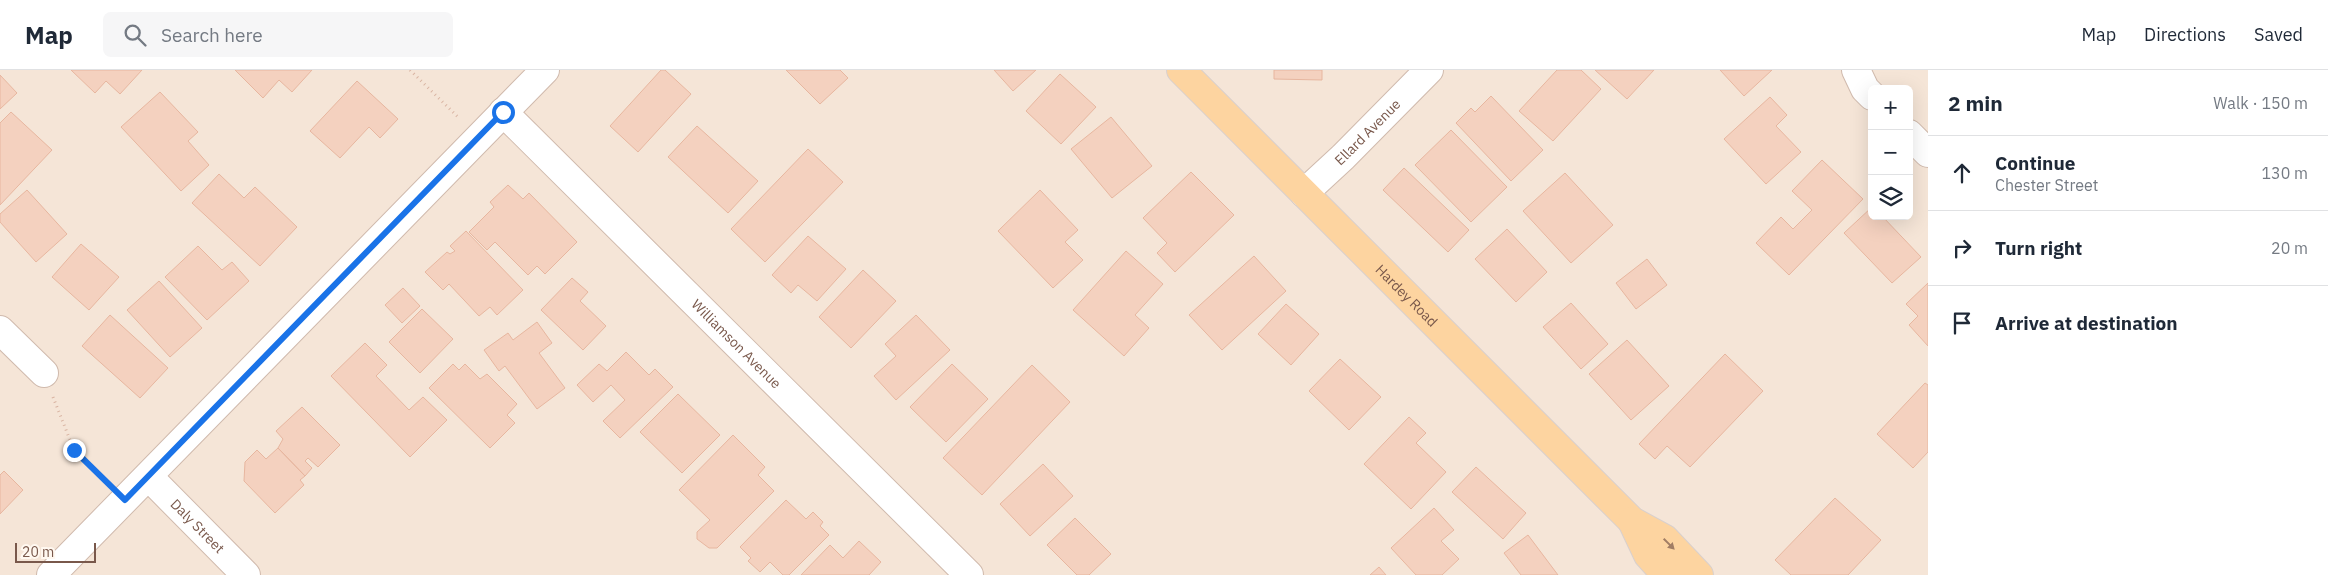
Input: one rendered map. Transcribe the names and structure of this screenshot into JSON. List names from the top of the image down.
{
  "streets": {
    "main road": ["Hardey Road"],
    "street": ["Ellard Avenue", "Williamson Avenue", "Daly Street"]
  },
  "crossings": [
    ["Ellard Avenue", "Hardey Road"]
  ],
  "scale_bar": "20 m",
  "page": {
    "header": "Map",
    "search": "Search here",
    "nav": ["Map", "Directions", "Saved"],
    "heading": ["2 min", "Walk · 150 m"],
    "map_buttons": ["+", "−"],
    "list": [
      ["Continue", "Chester Street", "130 m"],
      ["Turn right", "20 m"],
      "Arrive at destination"
    ],
    "scale": "20 m"
  }
}
